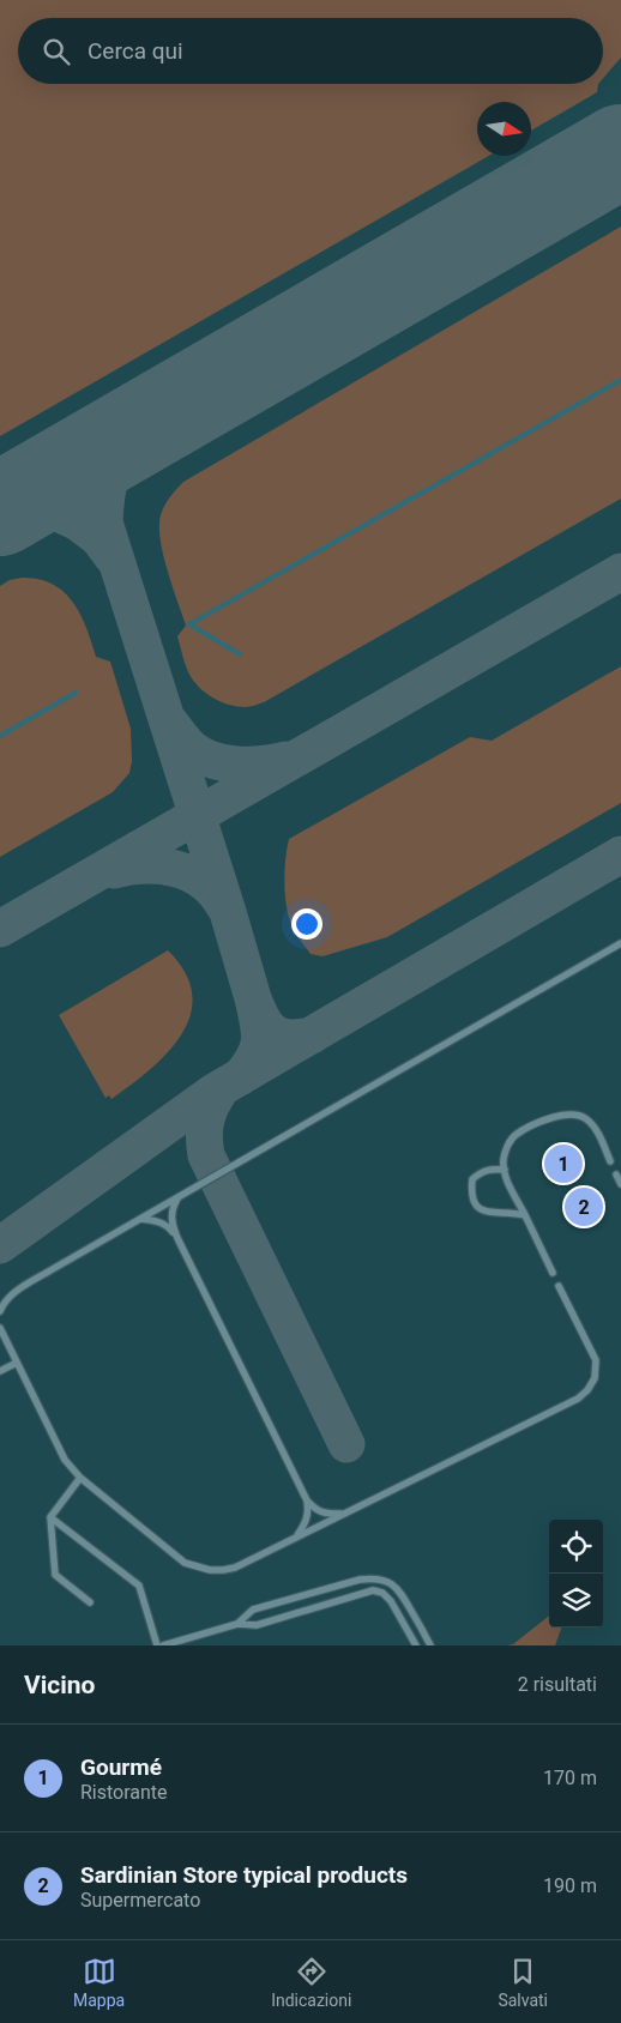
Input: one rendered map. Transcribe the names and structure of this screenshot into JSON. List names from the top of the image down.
{
  "north": "right",
  "page": {
    "search": "Cerca qui",
    "pins": ["1", "2"],
    "heading": ["Vicino", "2 risultati"],
    "list": [
      {
        "mark": "1",
        "name": "Gourmé",
        "note": "Ristorante",
        "value": "170 m"
      },
      {
        "mark": "2",
        "name": "Sardinian Store typical products",
        "note": "Supermercato",
        "value": "190 m"
      }
    ],
    "nav": ["Mappa", "Indicazioni", "Salvati"]
  }
}
